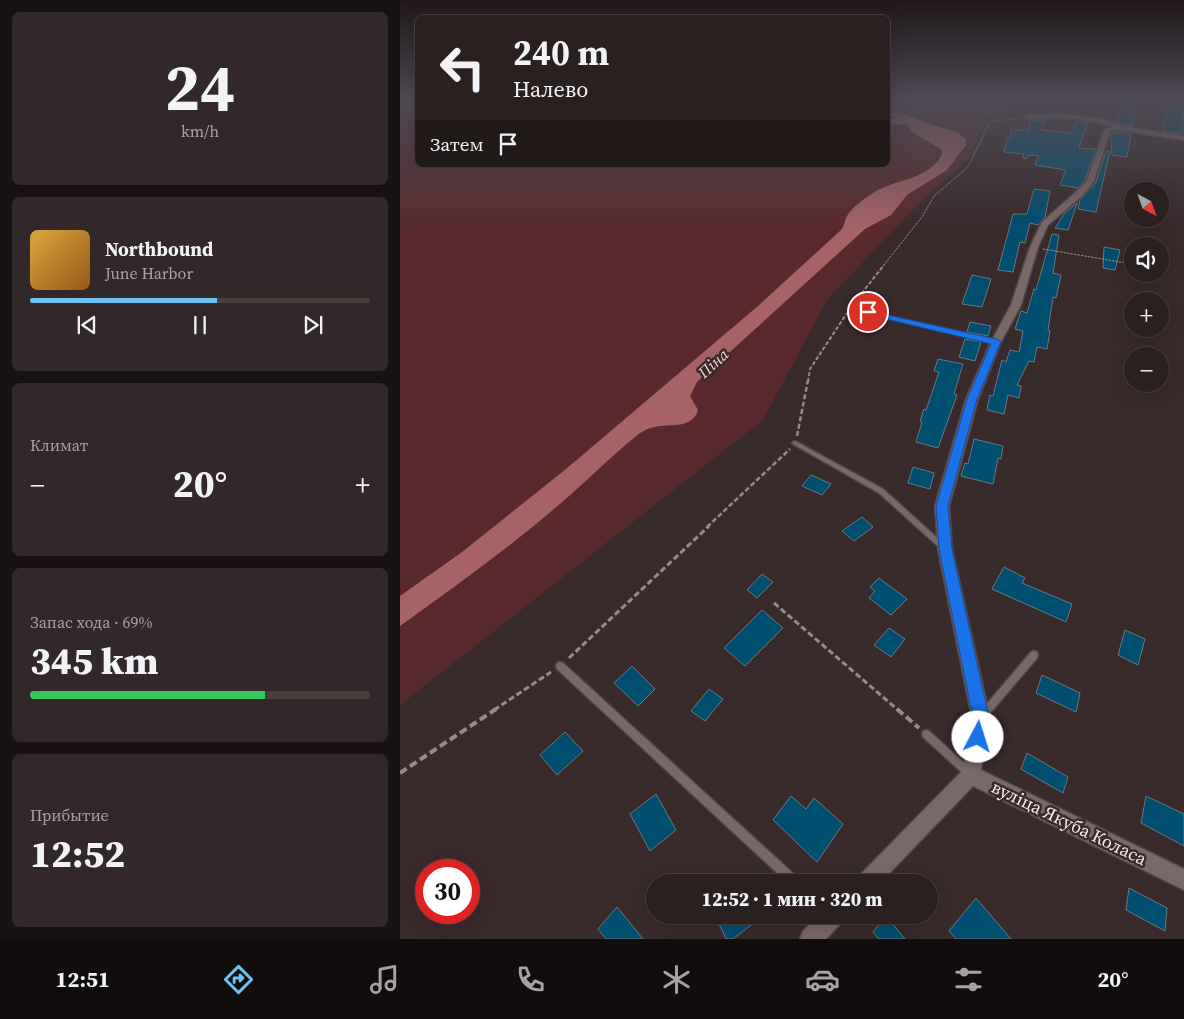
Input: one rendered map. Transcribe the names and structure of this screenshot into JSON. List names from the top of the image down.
{
  "streets": {
    "street": ["вуліца Якуба Коласа"]
  },
  "water": ["Піна"],
  "north": "bottom right",
  "page": {
    "tile": [
      ["24", "km/h"],
      "Климат",
      ["Запас хода · 69%", "345 km"],
      ["Прибытие", "12:52"]
    ],
    "turn": ["240 m", "Налево"],
    "then": "Затем",
    "map_buttons": ["+", "−"],
    "song": ["Northbound", "June Harbor"],
    "heat": ["−", "20°", "+"],
    "limit": "30",
    "trip": "12:52 · 1 мин · 320 m",
    "tabs": ["12:51", "20°"]
  }
}
